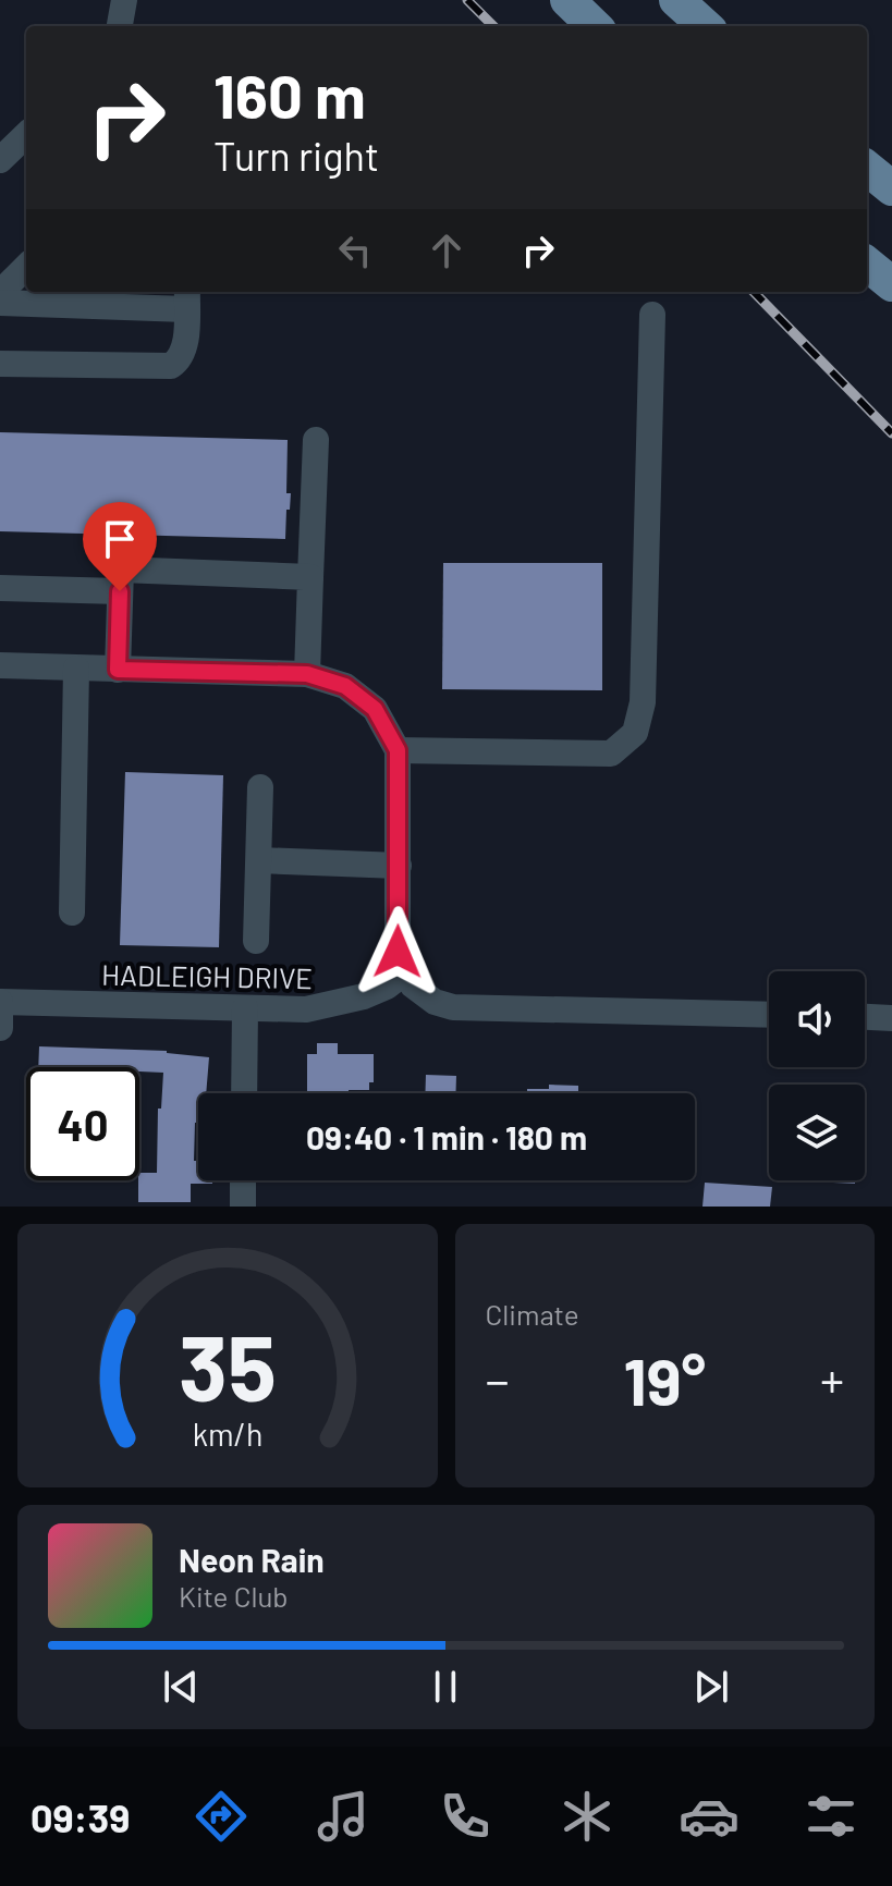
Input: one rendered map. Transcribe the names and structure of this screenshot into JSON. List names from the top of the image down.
{
  "streets": {
    "street": ["HADLEIGH DRIVE"]
  },
  "page": {
    "turn": ["160 m", "Turn right"],
    "limit": "40",
    "trip": "09:40 · 1 min · 180 m",
    "tile": "Climate",
    "heat": ["−", "19°", "+"],
    "song": ["Neon Rain", "Kite Club"],
    "tabs": "09:39",
    "gauge": ["35", "km/h"]
  }
}
